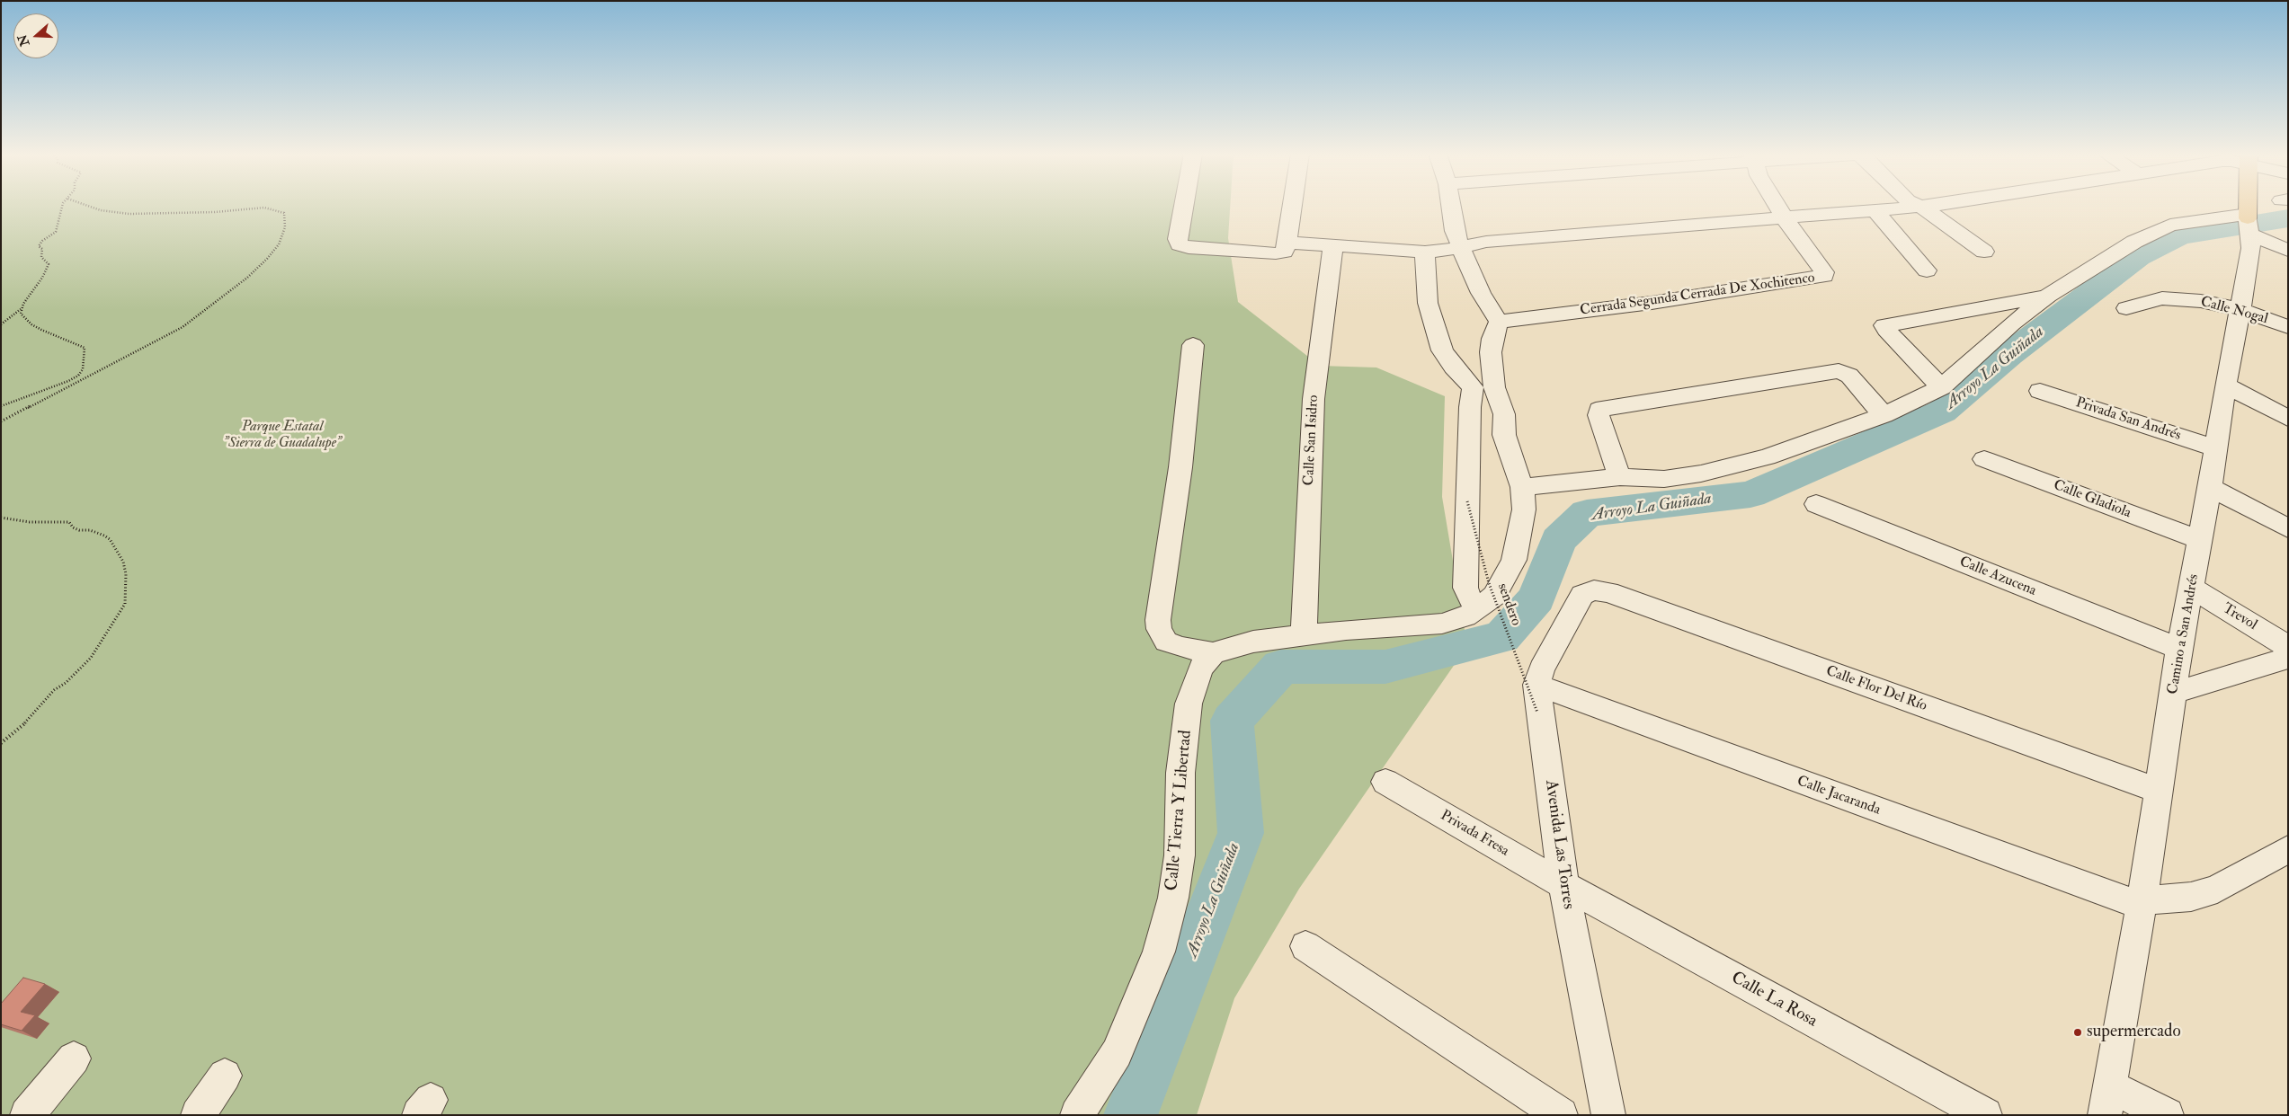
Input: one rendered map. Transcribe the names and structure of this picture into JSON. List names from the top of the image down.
{
  "streets": {
    "main road": ["Camino a San Andrés"],
    "street": [
      "Cerrada Segunda Cerrada De Xochitenco",
      "Calle Nogal",
      "Privada San Andrés",
      "Calle San Isidro",
      "Calle Gladiola",
      "Calle Azucena",
      "Trevol",
      "Calle Flor Del Río",
      "Calle Jacaranda",
      "Calle Tierra Y Libertad",
      "Privada Fresa",
      "Avenida Las Torres",
      "Calle La Rosa"
    ],
    "path": ["sendero"]
  },
  "crossings": [
    ["Calle Nogal", "Camino a San Andrés"],
    ["Privada San Andrés", "Camino a San Andrés"],
    ["Calle Gladiola", "Camino a San Andrés"],
    ["Calle Azucena", "Camino a San Andrés"],
    ["sendero", "Calle Jacaranda"],
    ["sendero", "Avenida Las Torres"],
    ["Trevol", "Camino a San Andrés"],
    ["Camino a San Andrés", "Calle Flor Del Río"],
    ["Camino a San Andrés", "Calle Jacaranda"],
    ["Calle Flor Del Río", "Avenida Las Torres"],
    ["Calle Jacaranda", "Avenida Las Torres"],
    ["Privada Fresa", "Avenida Las Torres"],
    ["Privada Fresa", "Calle La Rosa"],
    ["Avenida Las Torres", "Calle La Rosa"]
  ],
  "water": ["Arroyo La Guiñada"],
  "parks": ["Parque Estatal \"Sierra de Guadalupe\""],
  "places": ["supermercado"],
  "north": "left"
}
